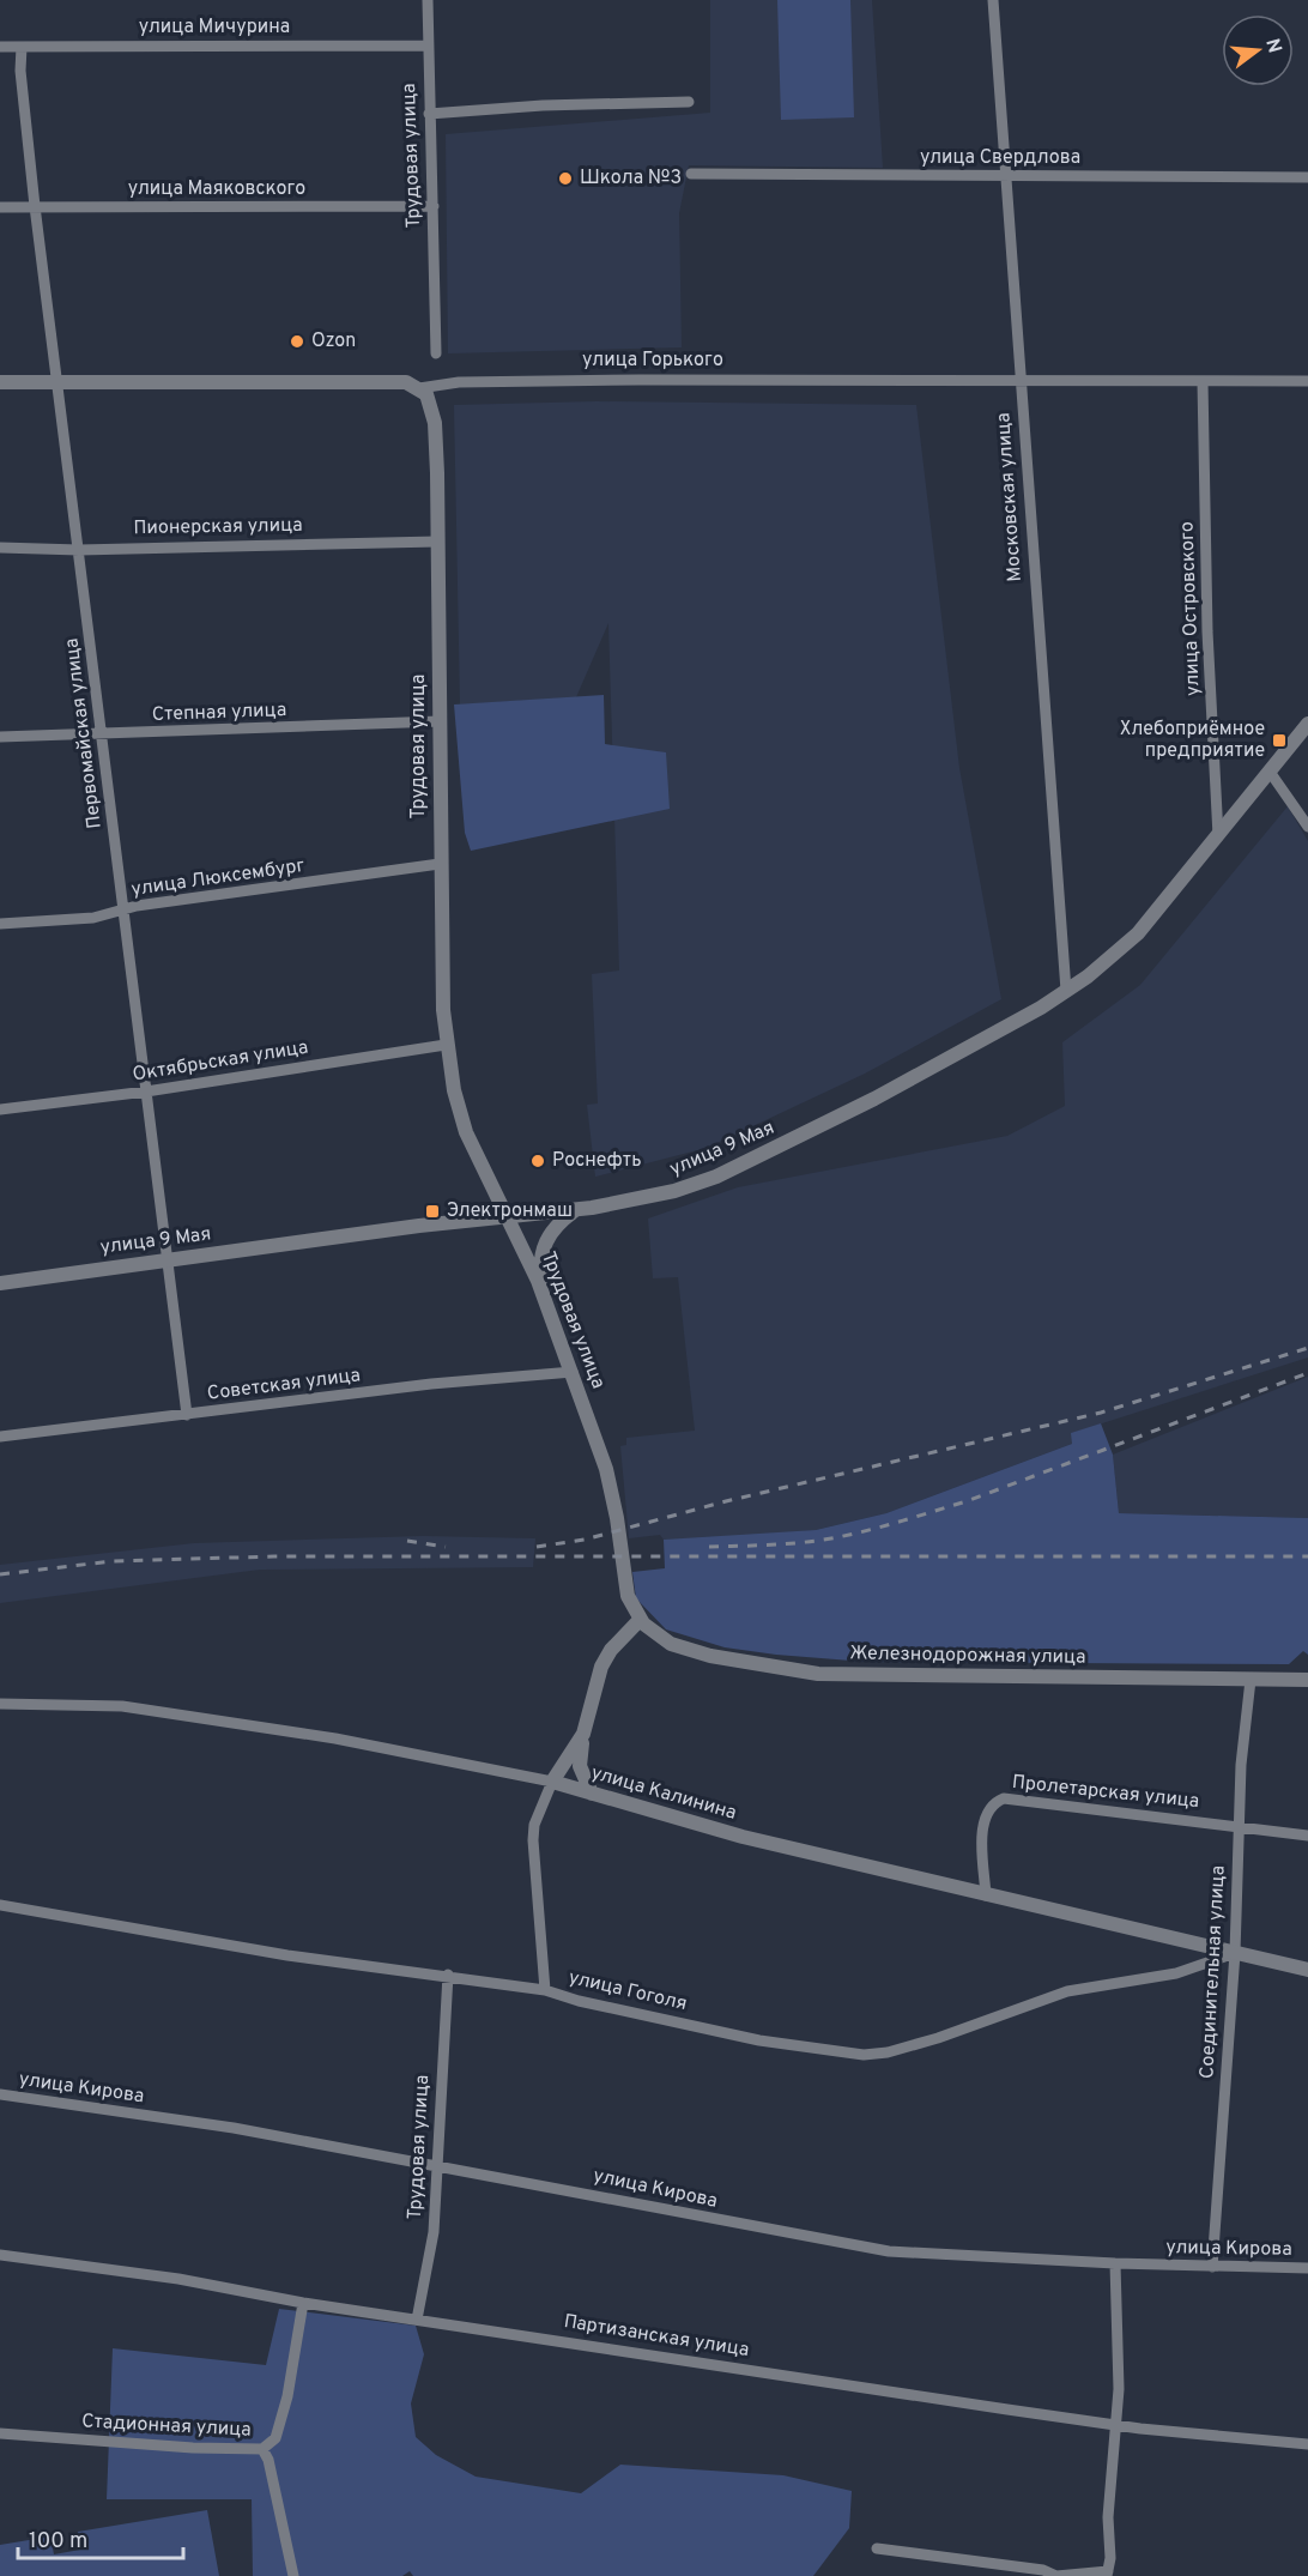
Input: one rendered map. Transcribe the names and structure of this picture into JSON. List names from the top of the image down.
{
  "streets": {
    "street": [
      "улица Мичурина",
      "Трудовая улица",
      "улица Свердлова",
      "улица Маяковского",
      "улица Горького",
      "Московская улица",
      "Пионерская улица",
      "улица Островского",
      "Степная улица",
      "Первомайская улица",
      "улица Люксембург",
      "Октябрьская улица",
      "улица 9 Мая",
      "Советская улица",
      "Железнодорожная улица",
      "Пролетарская улица",
      "улица Калинина",
      "Соединительная улица",
      "улица Гоголя",
      "улица Кирова",
      "Партизанская улица",
      "Стадионная улица"
    ]
  },
  "crossings": [
    ["улица Мичурина", "Трудовая улица"],
    ["улица Мичурина", "Первомайская улица"],
    ["Трудовая улица", "улица Маяковского"],
    ["Трудовая улица", "улица Горького"],
    ["Трудовая улица", "Пионерская улица"],
    ["Трудовая улица", "Степная улица"],
    ["Трудовая улица", "улица Люксембург"],
    ["Трудовая улица", "Октябрьская улица"],
    ["Трудовая улица", "улица 9 Мая"],
    ["Трудовая улица", "Советская улица"],
    ["Трудовая улица", "Железнодорожная улица"],
    ["Трудовая улица", "улица Гоголя"],
    ["Трудовая улица", "улица Кирова"],
    ["Трудовая улица", "Партизанская улица"],
    ["улица Свердлова", "Московская улица"],
    ["улица Маяковского", "Первомайская улица"],
    ["улица Горького", "Московская улица"],
    ["улица Горького", "улица Островского"],
    ["улица Горького", "Первомайская улица"],
    ["Московская улица", "улица 9 Мая"],
    ["Пионерская улица", "Первомайская улица"],
    ["улица Островского", "улица 9 Мая"],
    ["Степная улица", "Первомайская улица"],
    ["Первомайская улица", "улица Люксембург"],
    ["Первомайская улица", "Октябрьская улица"],
    ["Первомайская улица", "улица 9 Мая"],
    ["Первомайская улица", "Советская улица"],
    ["Железнодорожная улица", "Соединительная улица"],
    ["Пролетарская улица", "улица Калинина"],
    ["Пролетарская улица", "Соединительная улица"],
    ["улица Калинина", "Соединительная улица"],
    ["улица Калинина", "улица Гоголя"],
    ["Соединительная улица", "улица Гоголя"],
    ["Соединительная улица", "улица Кирова"],
    ["Партизанская улица", "Стадионная улица"]
  ],
  "places": {
    "other": ["Школа №3", "Ozon", "Роснефть"],
    "transit": ["Хлебоприёмное предприятие", "Электронмаш"]
  },
  "scale_bar": "100 m",
  "north": "right"
}
